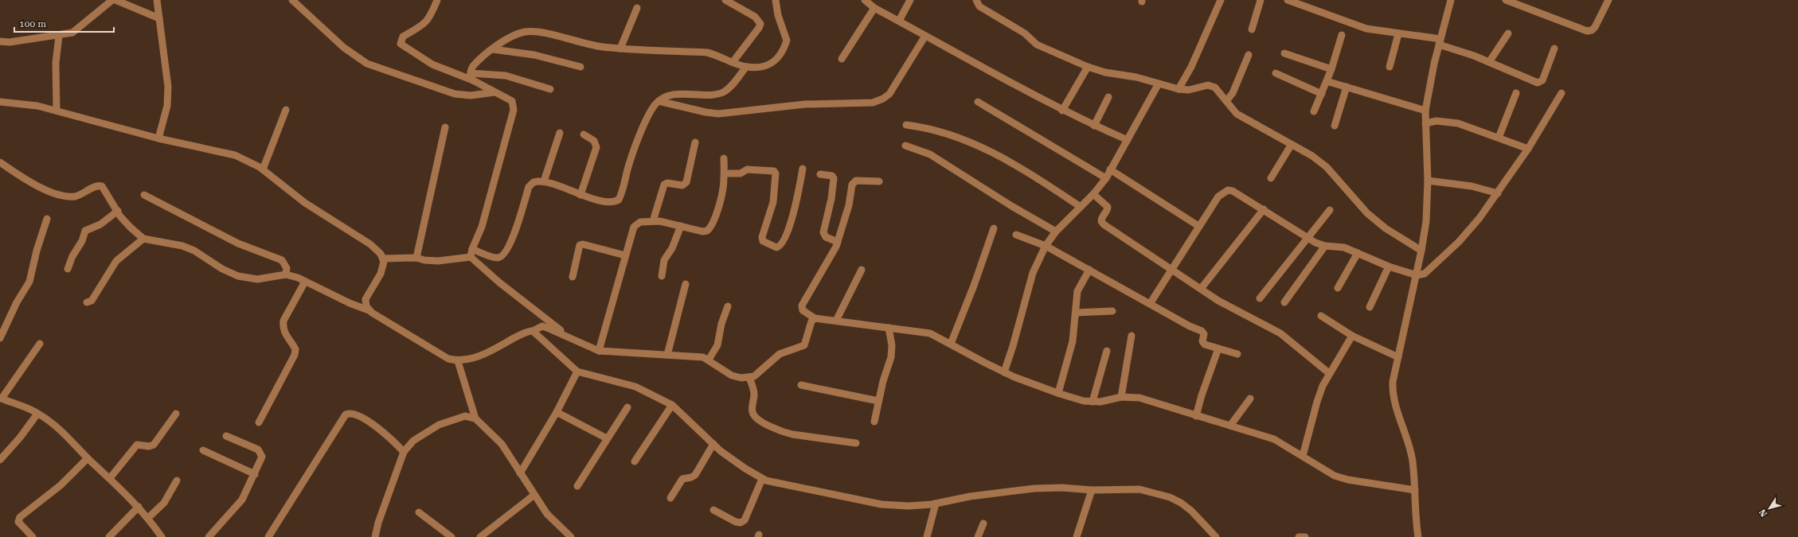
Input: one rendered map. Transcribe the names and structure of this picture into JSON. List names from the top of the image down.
{
  "scale_bar": "100 m",
  "north": "bottom left"
}
